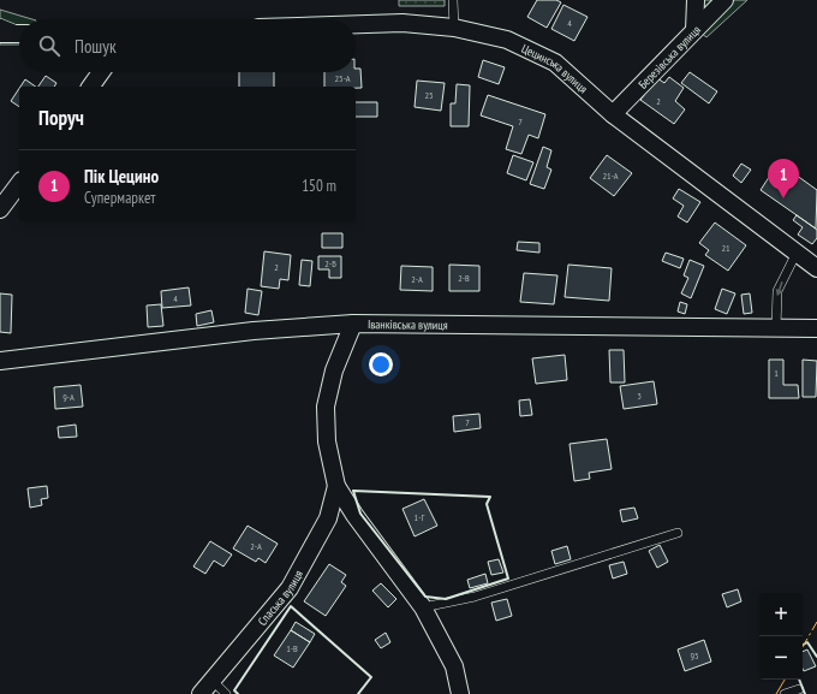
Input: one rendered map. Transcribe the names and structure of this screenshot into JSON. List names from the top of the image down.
{
  "streets": {
    "street": [
      "Березівська вулиця",
      "Цецинська вулиця",
      "Іванківська вулиця",
      "Спаська вулиця"
    ]
  },
  "crossings": [
    ["Березівська вулиця", "Цецинська вулиця"]
  ],
  "house_numbers": [
    "4",
    "25-А",
    "25",
    "2",
    "7",
    "21-А",
    "21",
    "2-Б",
    "2",
    "2-В",
    "2-А",
    "4",
    "1",
    "3",
    "9-А",
    "7",
    "1-Г",
    "2-А",
    "1-В",
    "95"
  ],
  "page": {
    "search": "Пошук",
    "heading": "Поруч",
    "list": [
      {
        "mark": "1",
        "name": "Пік Цецино",
        "note": "Супермаркет",
        "value": "150 m"
      }
    ],
    "pins": "1",
    "map_buttons": ["+", "−"]
  }
}
